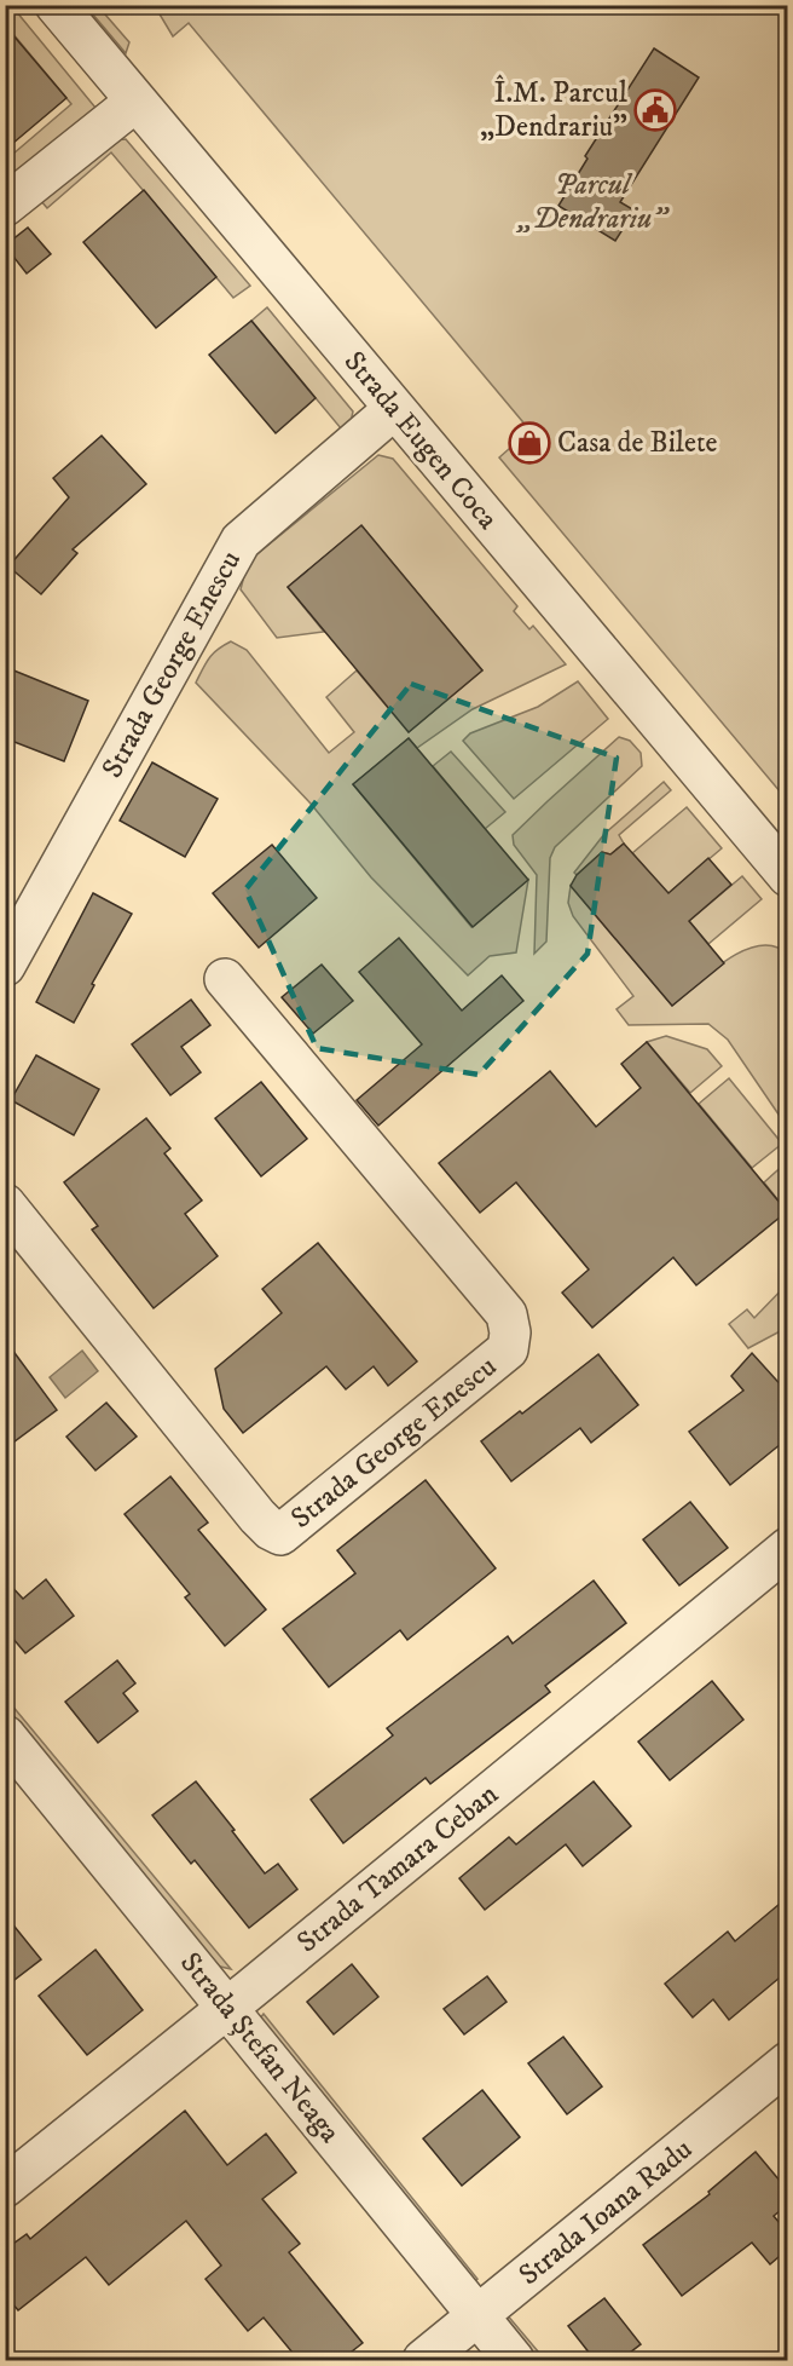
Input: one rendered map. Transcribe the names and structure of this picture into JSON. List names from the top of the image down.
{
  "streets": {
    "street": [
      "Strada Eugen Coca",
      "Strada George Enescu",
      "Strada Tamara Ceban",
      "Strada Ștefan Neaga",
      "Strada Ioana Radu"
    ]
  },
  "crossings": [
    ["Strada Eugen Coca", "Strada George Enescu"],
    ["Strada Tamara Ceban", "Strada Ștefan Neaga"],
    ["Strada Ștefan Neaga", "Strada Ioana Radu"]
  ],
  "parks": ["Parcul „Dendrariu”"],
  "places": {
    "public building": ["Î.M. Parcul „Dendrariu”"],
    "shop": ["Casa de Bilete"]
  }
}
